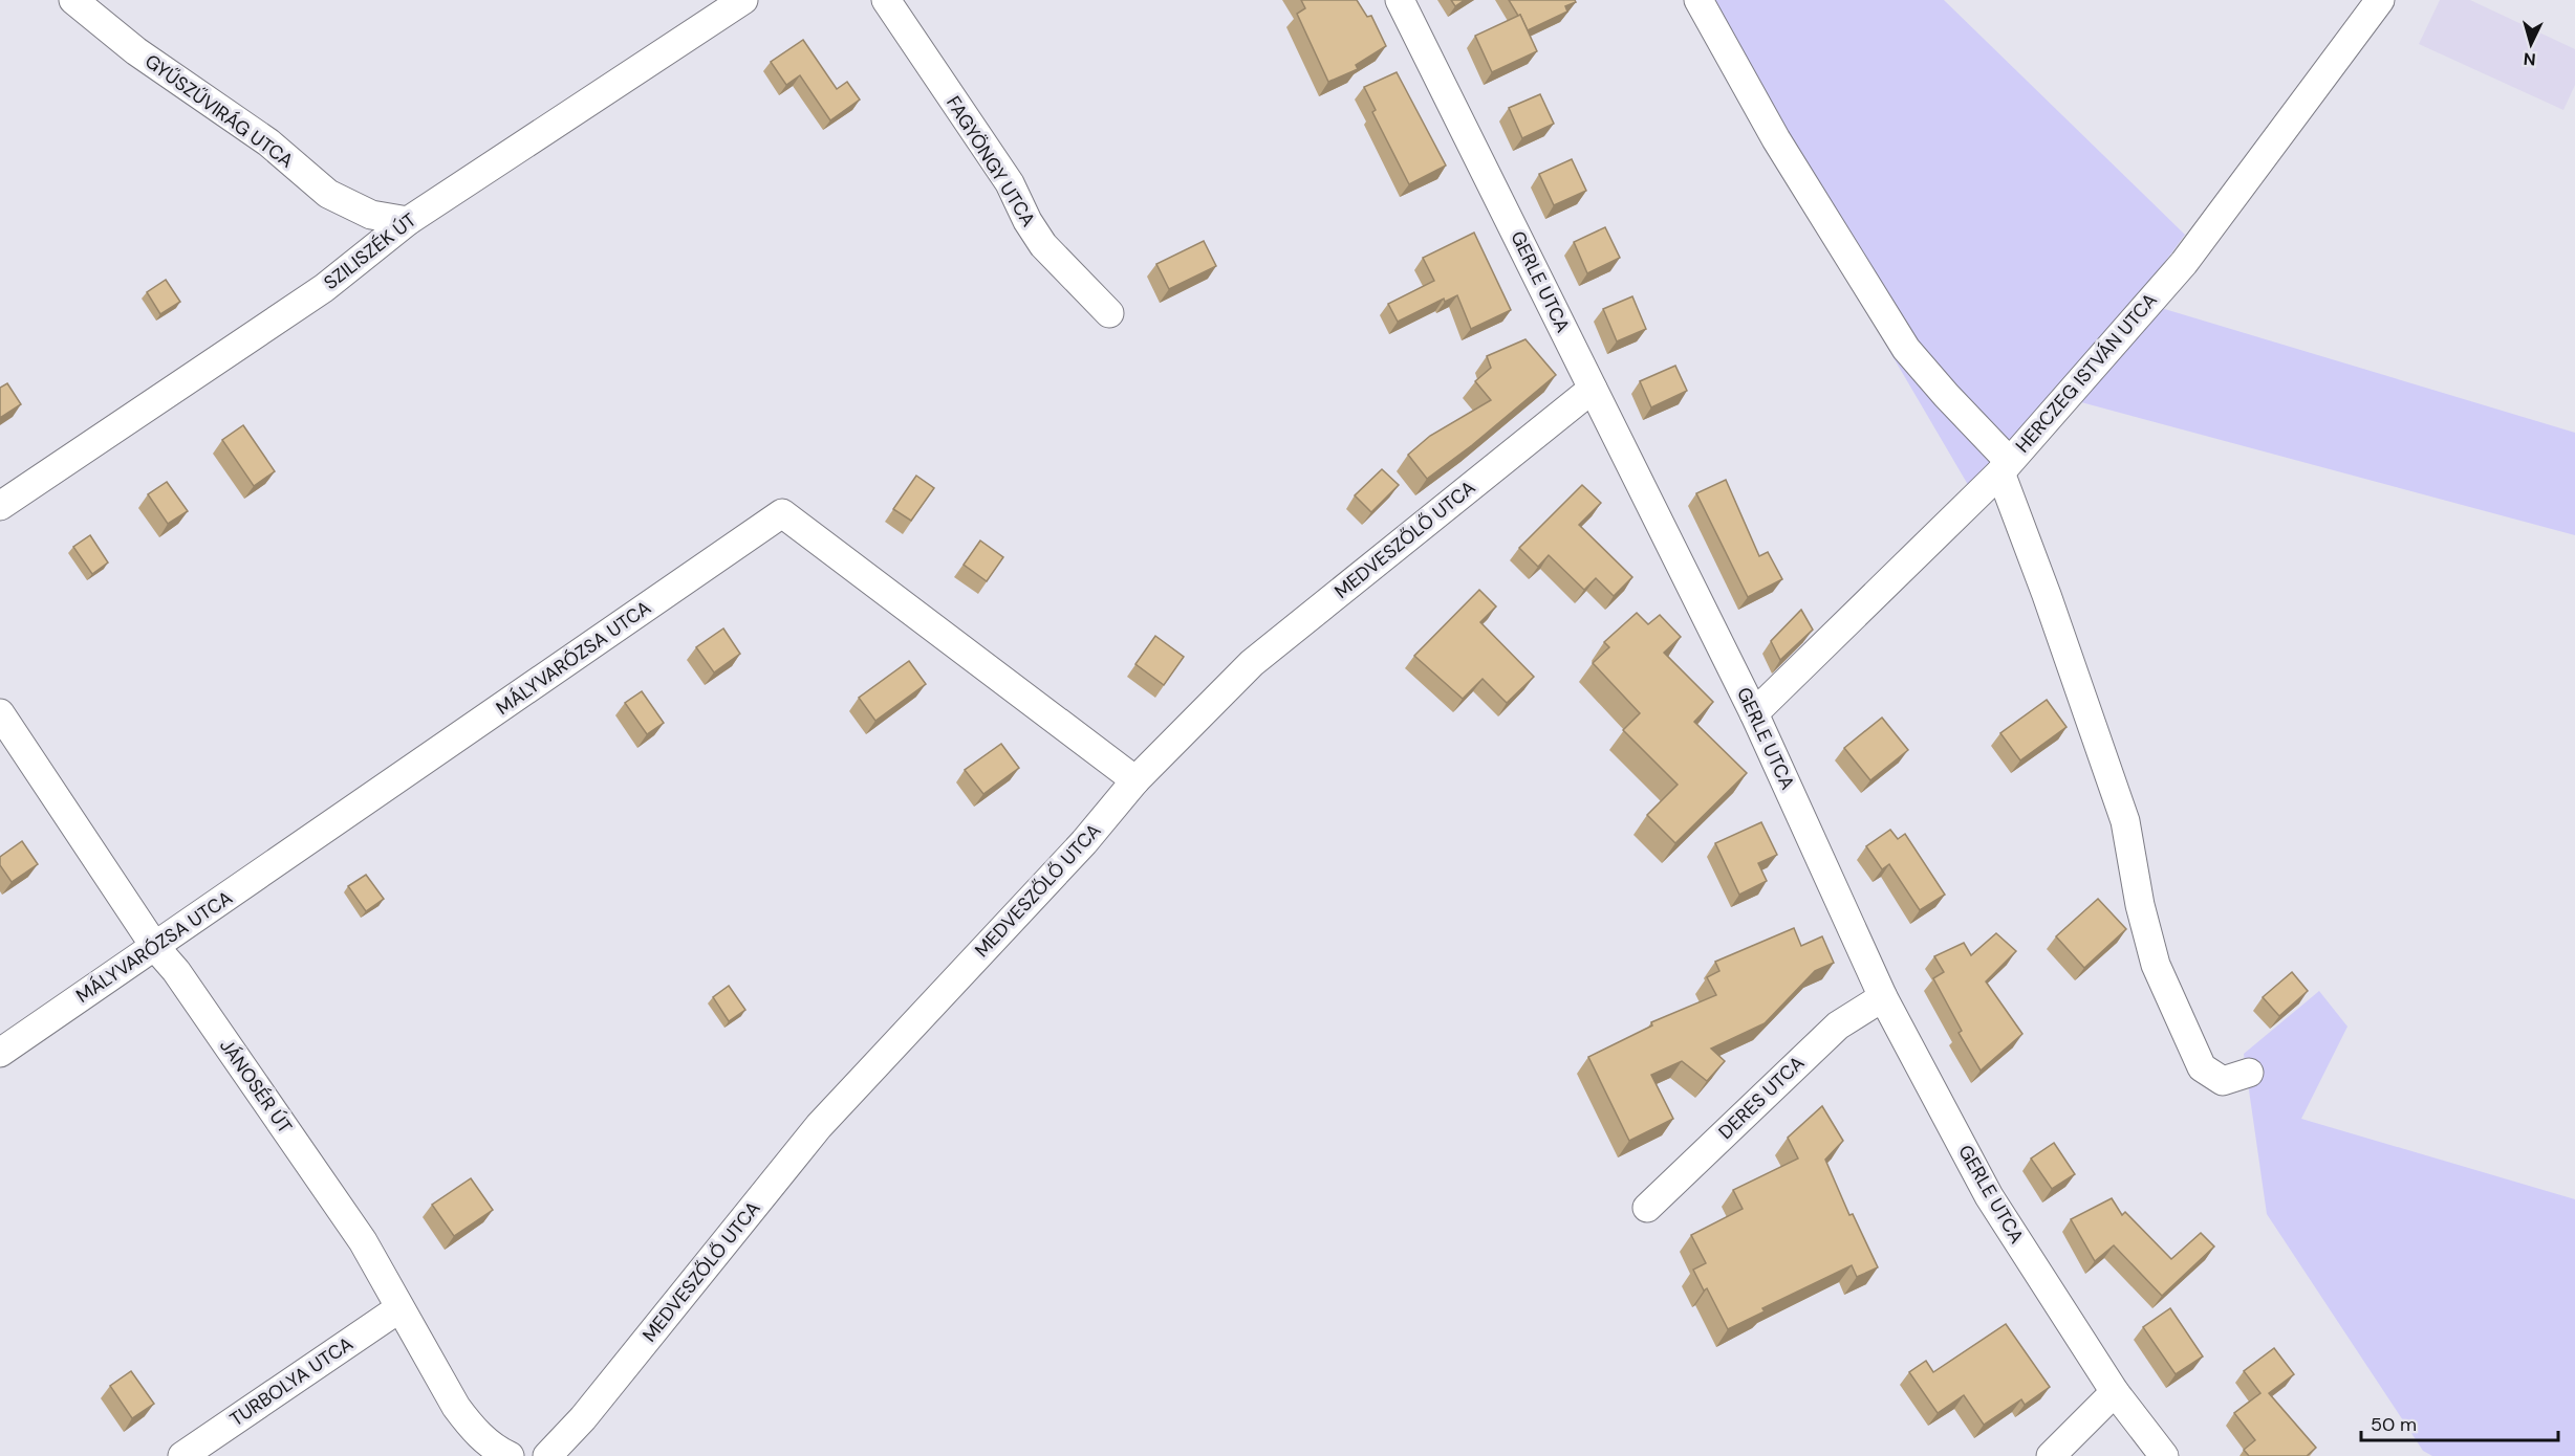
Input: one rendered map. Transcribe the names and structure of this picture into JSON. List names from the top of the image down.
{
  "streets": {
    "street": [
      "GYŰSZŰVIRÁG UTCA",
      "FAGYÖNGY UTCA",
      "SZILISZÉK ÚT",
      "GERLE UTCA",
      "HERCZEG ISTVÁN UTCA",
      "MEDVESZŐLŐ UTCA",
      "MÁLYVARÓZSA UTCA",
      "JÁNOSÉR ÚT",
      "DERES UTCA",
      "TURBOLYA UTCA"
    ]
  },
  "crossings": [
    ["GYŰSZŰVIRÁG UTCA", "SZILISZÉK ÚT"],
    ["GERLE UTCA", "HERCZEG ISTVÁN UTCA"],
    ["GERLE UTCA", "MEDVESZŐLŐ UTCA"],
    ["GERLE UTCA", "DERES UTCA"],
    ["MEDVESZŐLŐ UTCA", "MÁLYVARÓZSA UTCA"],
    ["MÁLYVARÓZSA UTCA", "JÁNOSÉR ÚT"],
    ["JÁNOSÉR ÚT", "TURBOLYA UTCA"]
  ],
  "scale_bar": "50 m",
  "north": "bottom"
}
